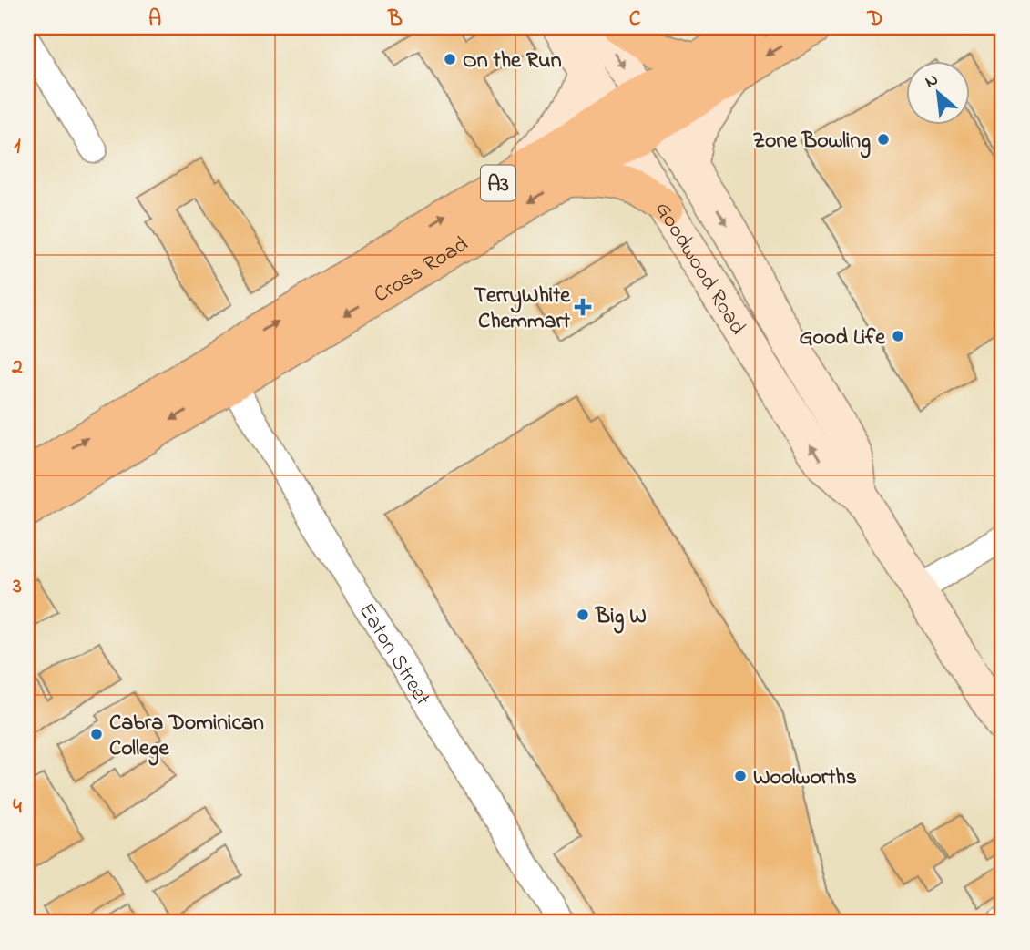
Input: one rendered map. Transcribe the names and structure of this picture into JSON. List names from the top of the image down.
{
  "streets": {
    "highway": ["A3", "Cross Road"],
    "main road": ["Goodwood Road"],
    "street": ["Eaton Street"]
  },
  "crossings": [
    ["Goodwood Road", "Cross Road"],
    ["Cross Road", "Eaton Street"]
  ],
  "places": {
    "other": [
      "On the Run",
      "Zone Bowling",
      "Good Life",
      "Big W",
      "Cabra Dominican College",
      "Woolworths"
    ],
    "health": ["TerryWhite Chemmart"]
  },
  "north": "top left",
  "grid": {
    "columns": [
      "A",
      "B",
      "C",
      "D"
    ],
    "rows": [
      "1",
      "2",
      "3",
      "4"
    ]
  }
}
